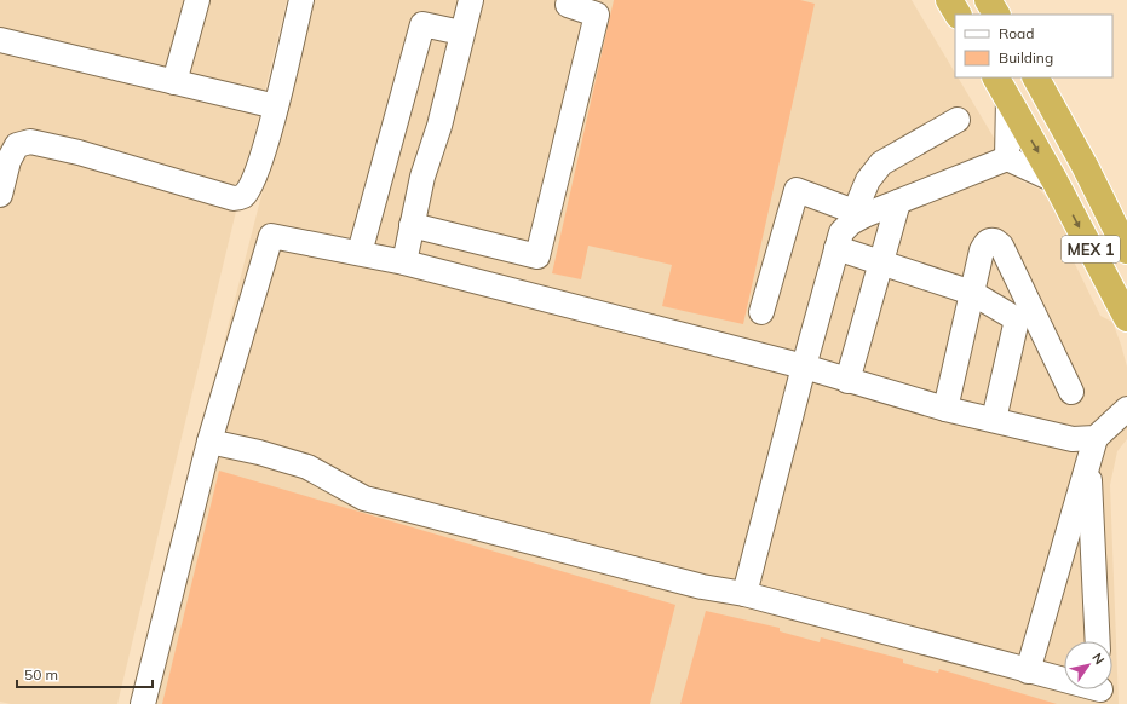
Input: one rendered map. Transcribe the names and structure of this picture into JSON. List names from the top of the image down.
{
  "streets": {
    "highway": ["MEX 1"]
  },
  "legend": ["Road", "Building"],
  "scale_bar": "50 m",
  "north": "top right"
}
